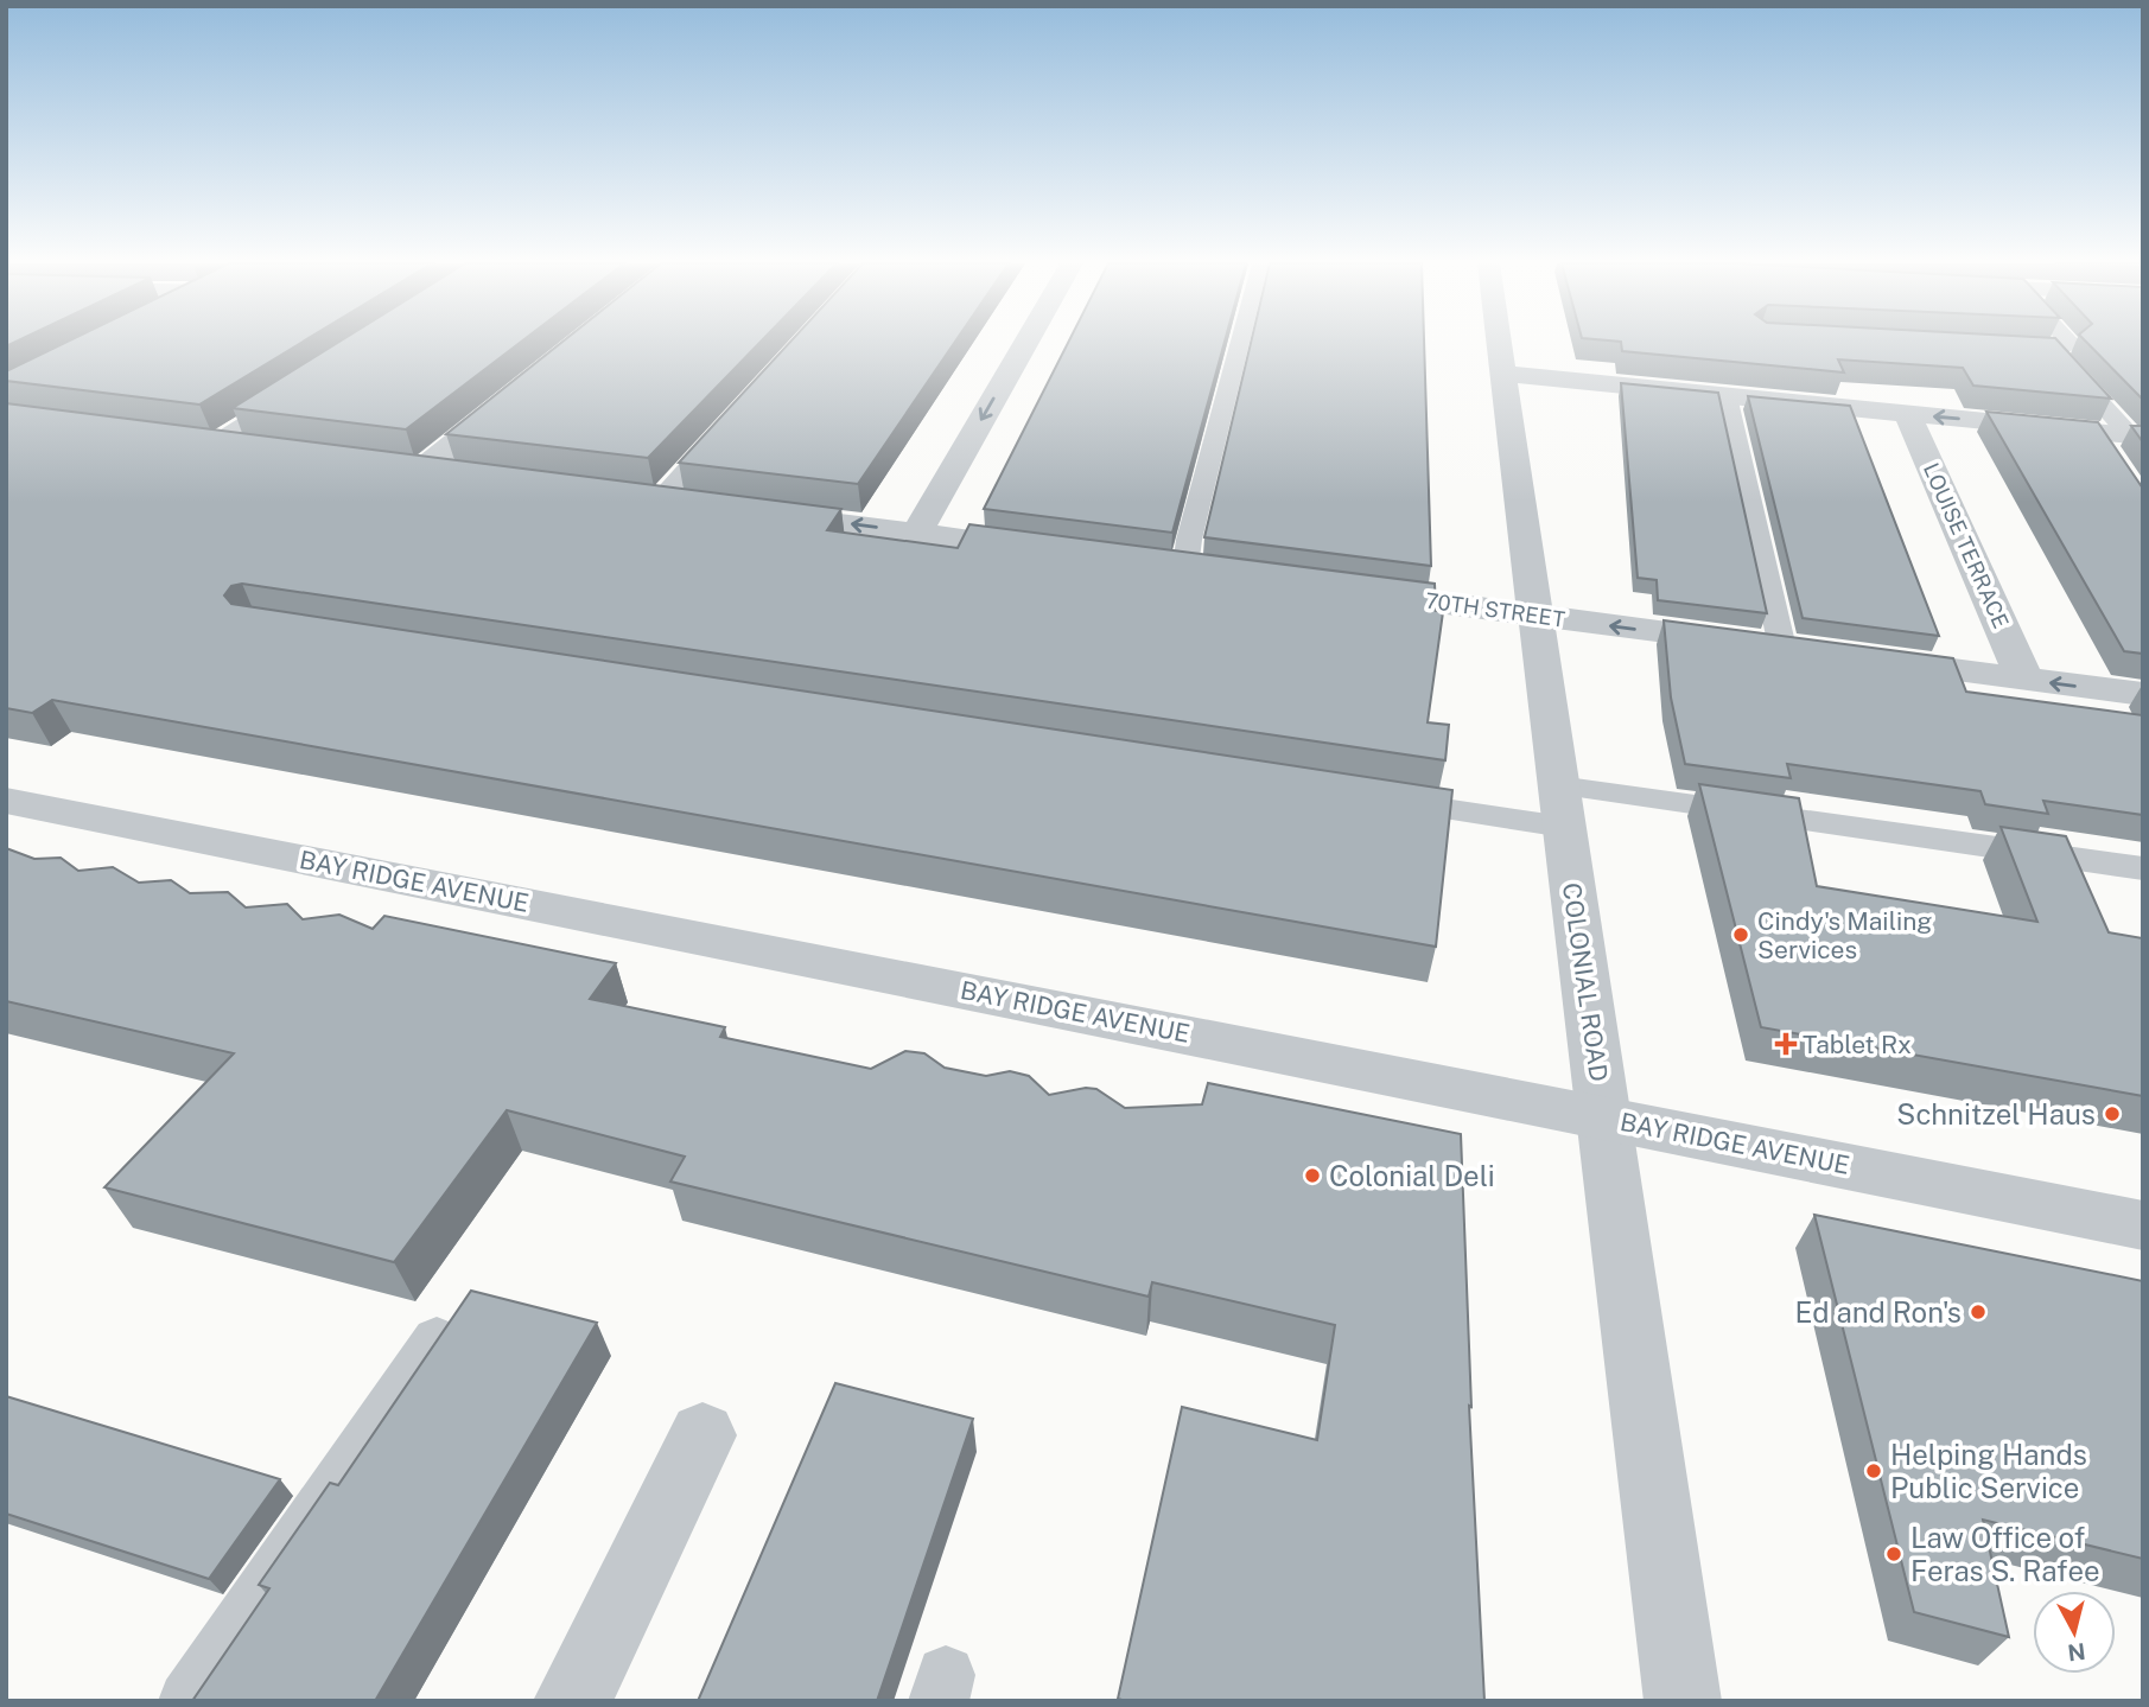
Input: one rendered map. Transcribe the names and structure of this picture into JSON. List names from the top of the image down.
{
  "streets": {
    "street": [
      "LOUISE TERRACE",
      "70TH STREET",
      "BAY RIDGE AVENUE",
      "COLONIAL ROAD"
    ]
  },
  "crossings": [
    ["70TH STREET", "COLONIAL ROAD"],
    ["BAY RIDGE AVENUE", "COLONIAL ROAD"]
  ],
  "places": {
    "other": [
      "Cindy's Mailing Services",
      "Schnitzel Haus",
      "Colonial Deli",
      "Ed and Ron's",
      "Helping Hands Public Service",
      "Law Office of Feras S. Rafee"
    ],
    "health": ["Tablet Rx"]
  },
  "north": "bottom"
}
